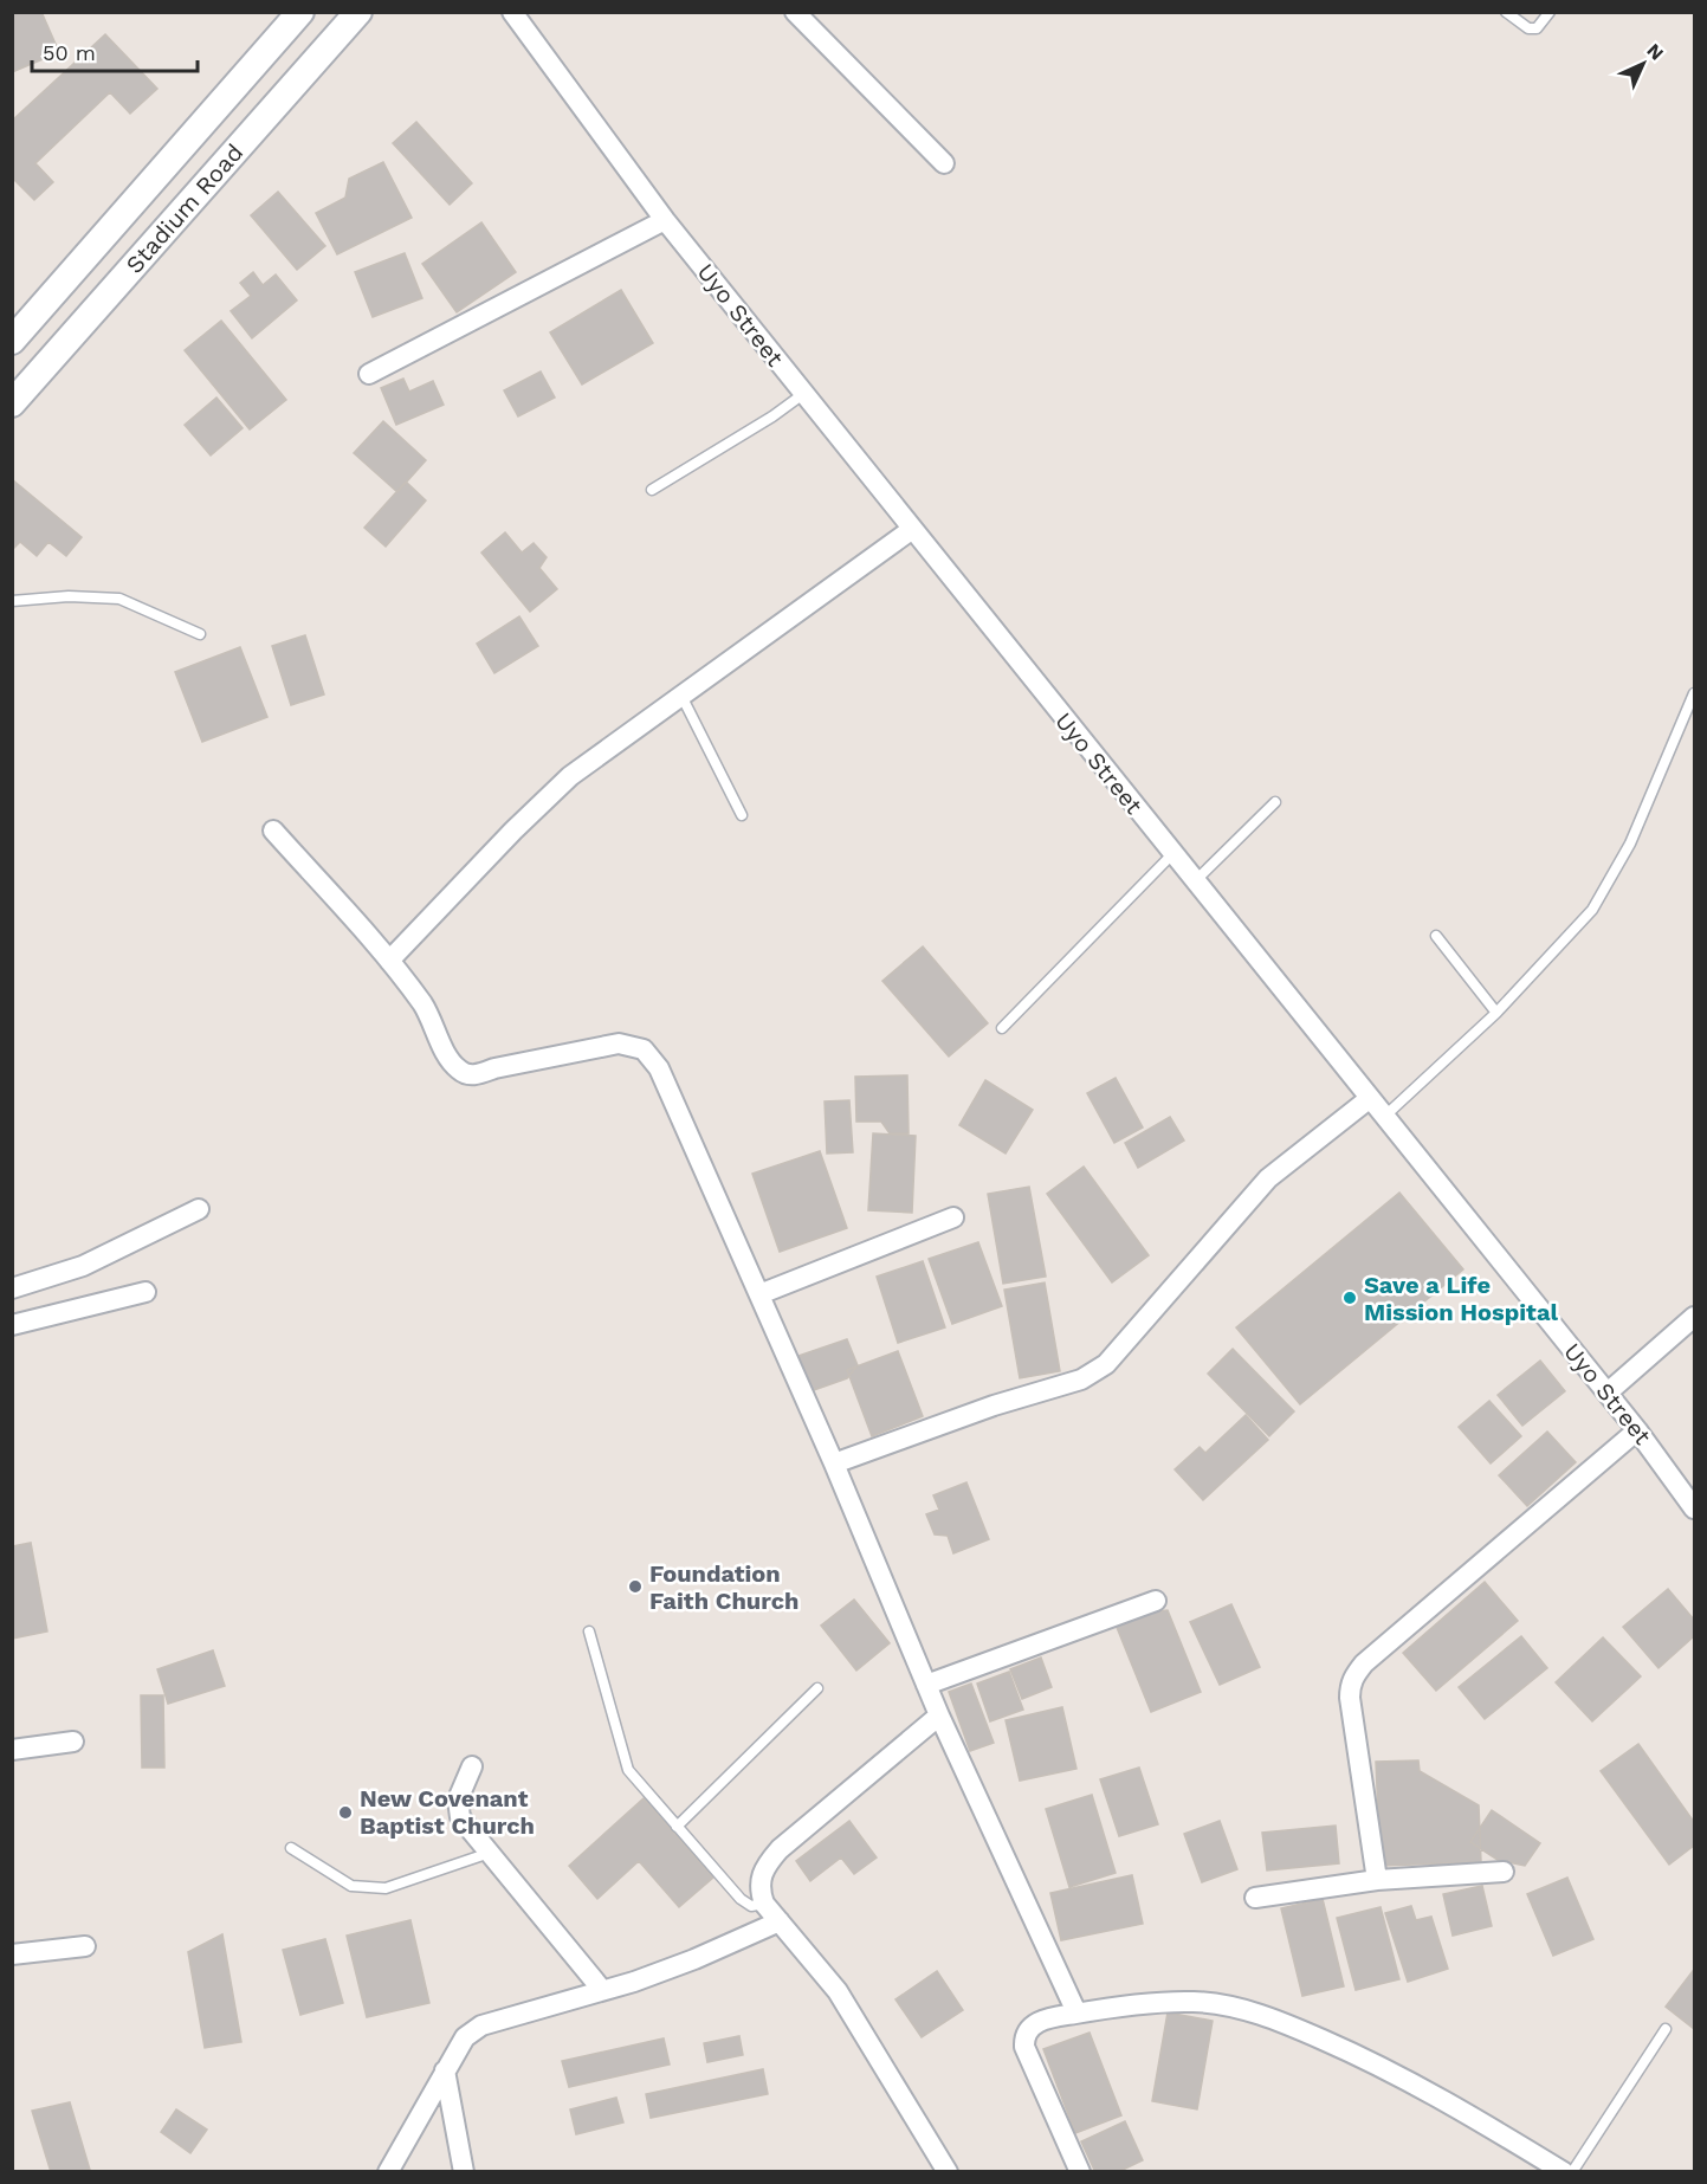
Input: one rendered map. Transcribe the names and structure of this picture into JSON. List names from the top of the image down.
{
  "streets": {
    "main road": ["Stadium Road"],
    "street": ["Uyo Street"]
  },
  "places": ["Save a Life Mission Hospital", "Foundation Faith Church", "New Covenant Baptist Church"],
  "scale_bar": "50 m",
  "north": "top right"
}
